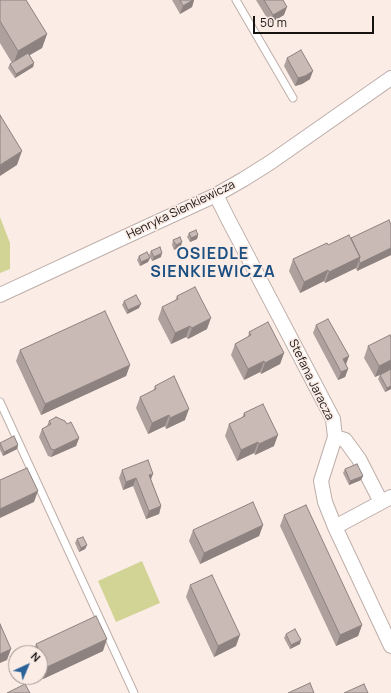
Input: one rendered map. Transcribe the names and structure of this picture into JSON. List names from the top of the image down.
{
  "streets": {
    "street": ["Henryka Sienkiewicza", "Stefana Jaracza"]
  },
  "crossings": [
    ["Henryka Sienkiewicza", "Stefana Jaracza"]
  ],
  "districts": ["OSIEDLE SIENKIEWICZA"],
  "scale_bar": "50 m",
  "north": "top right"
}
